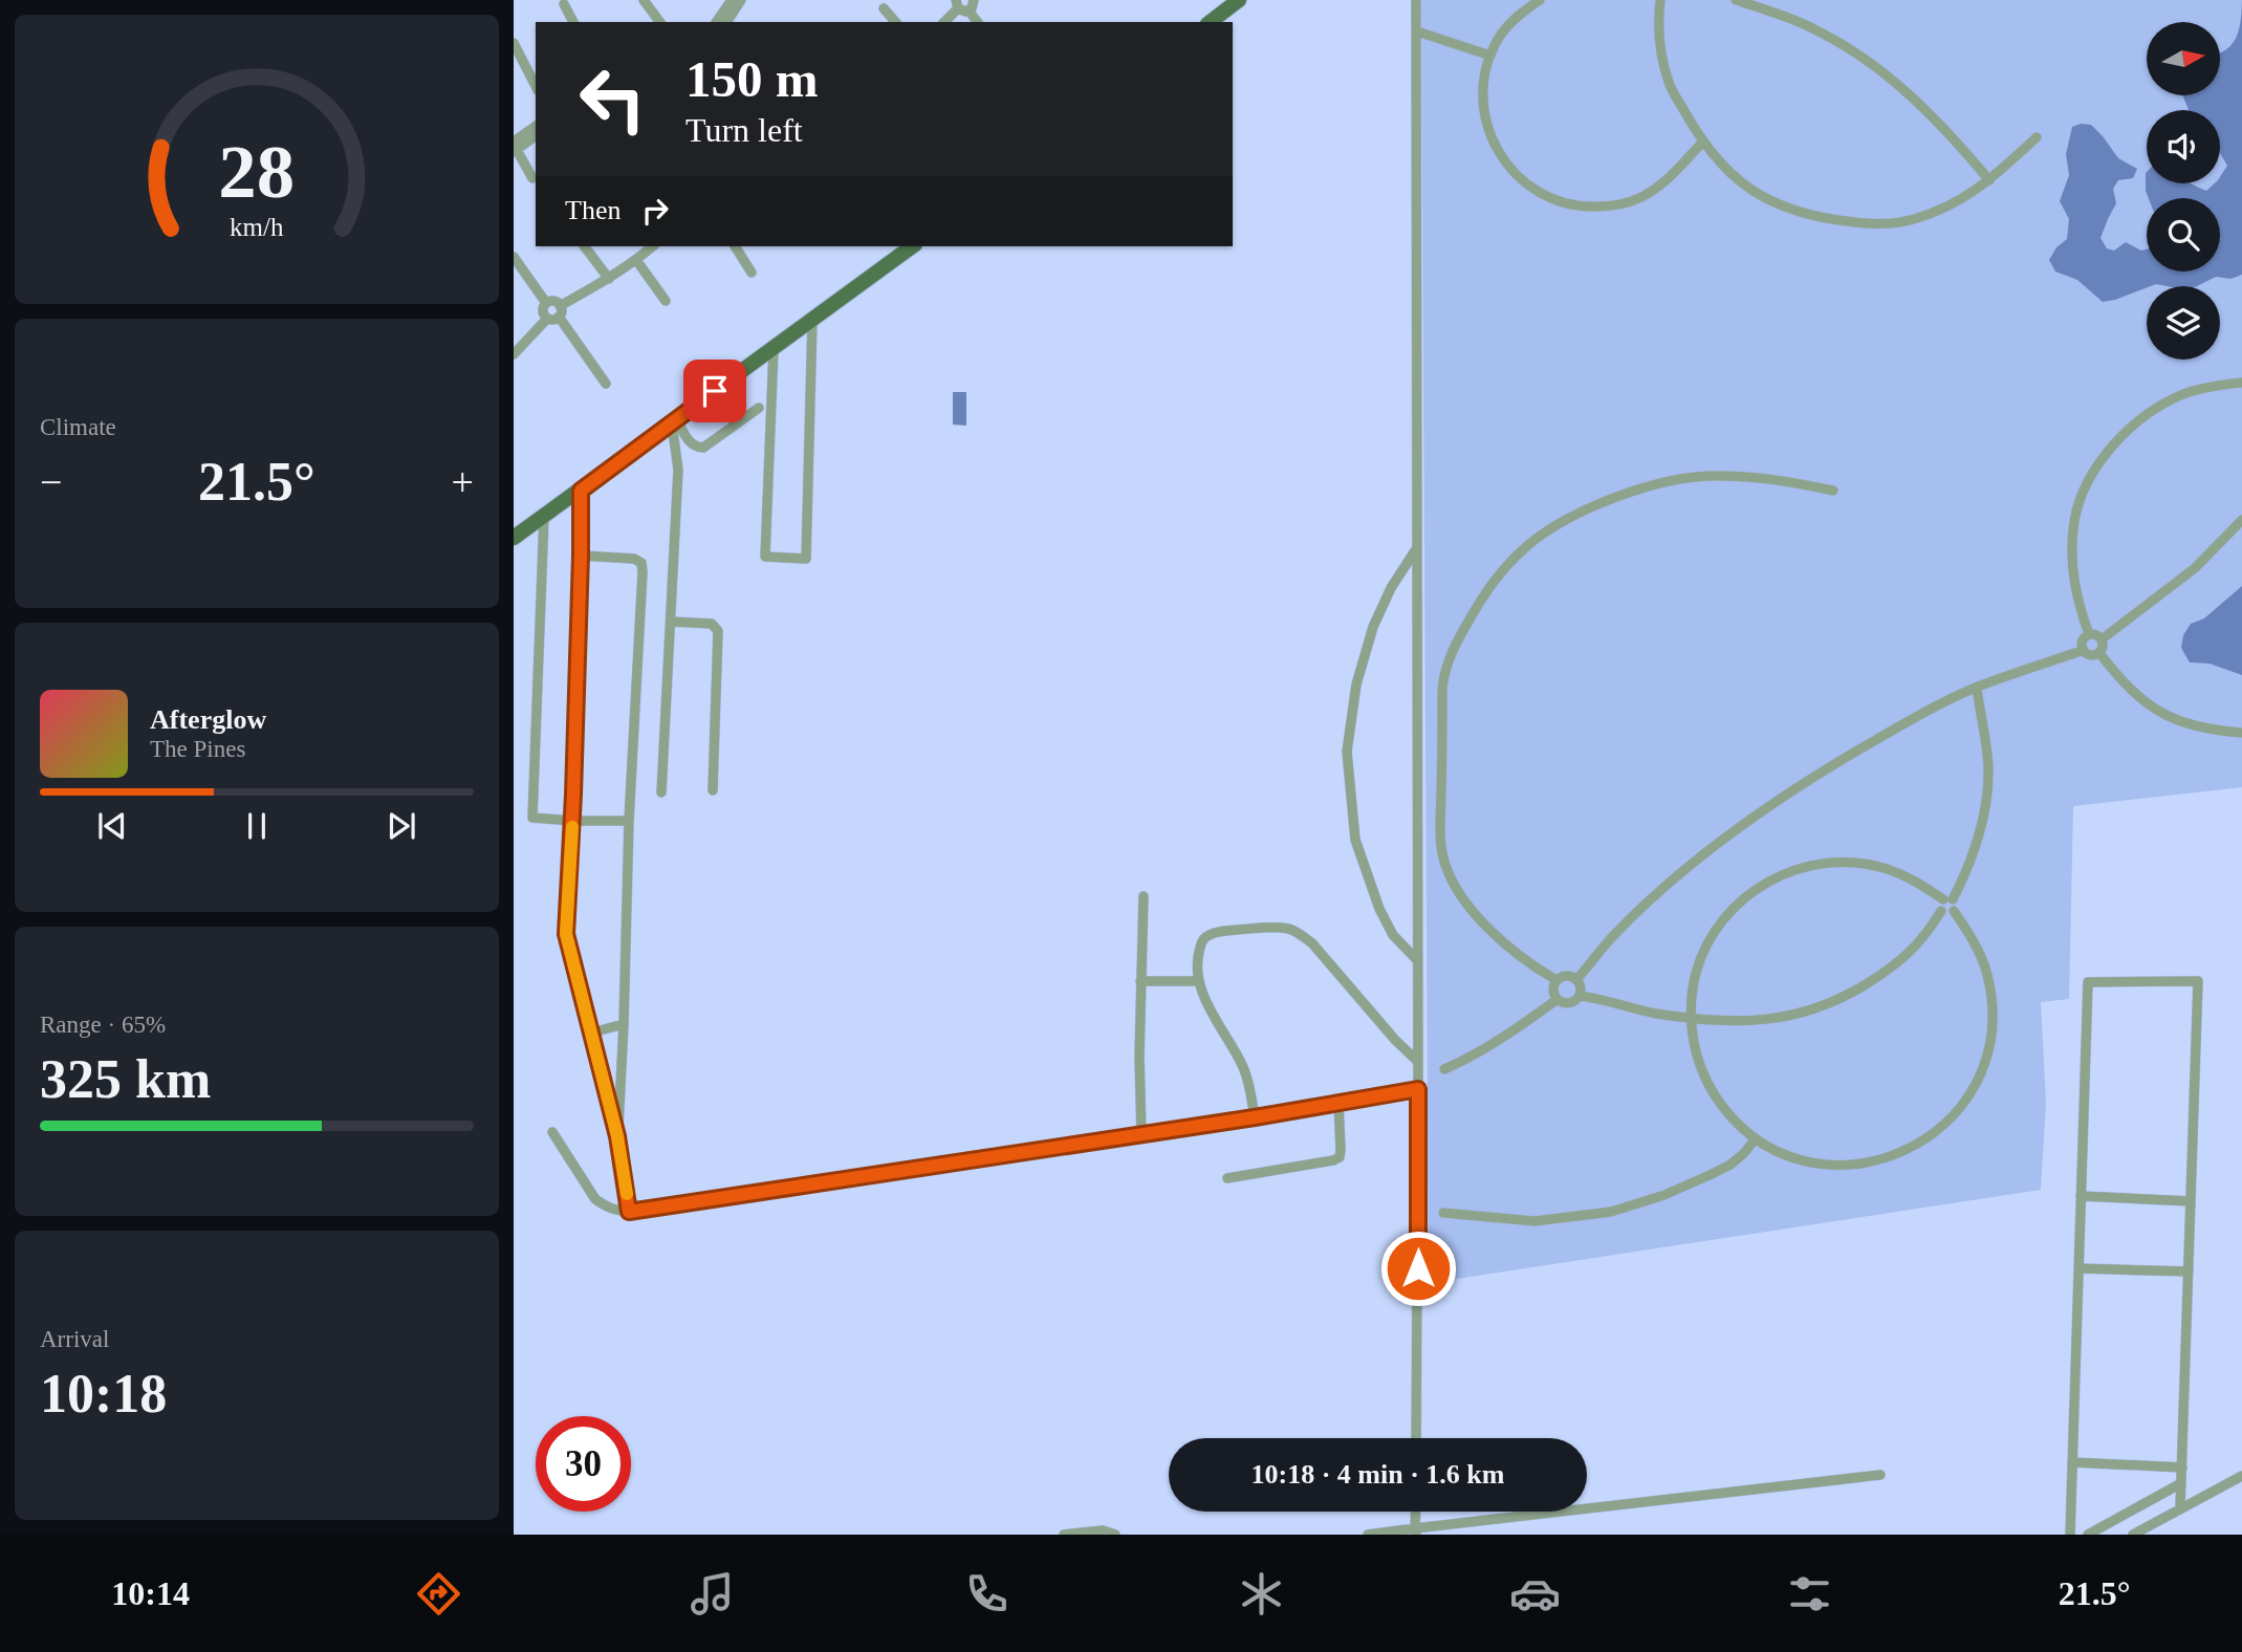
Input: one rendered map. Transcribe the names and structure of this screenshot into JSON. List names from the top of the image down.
{
  "north": "right",
  "page": {
    "turn": ["150 m", "Turn left"],
    "then": "Then",
    "tile": [
      "Climate",
      ["Range · 65%", "325 km"],
      ["Arrival", "10:18"]
    ],
    "heat": ["−", "21.5°", "+"],
    "song": ["Afterglow", "The Pines"],
    "limit": "30",
    "trip": "10:18 · 4 min · 1.6 km",
    "tabs": ["10:14", "21.5°"],
    "gauge": ["28", "km/h"]
  }
}
